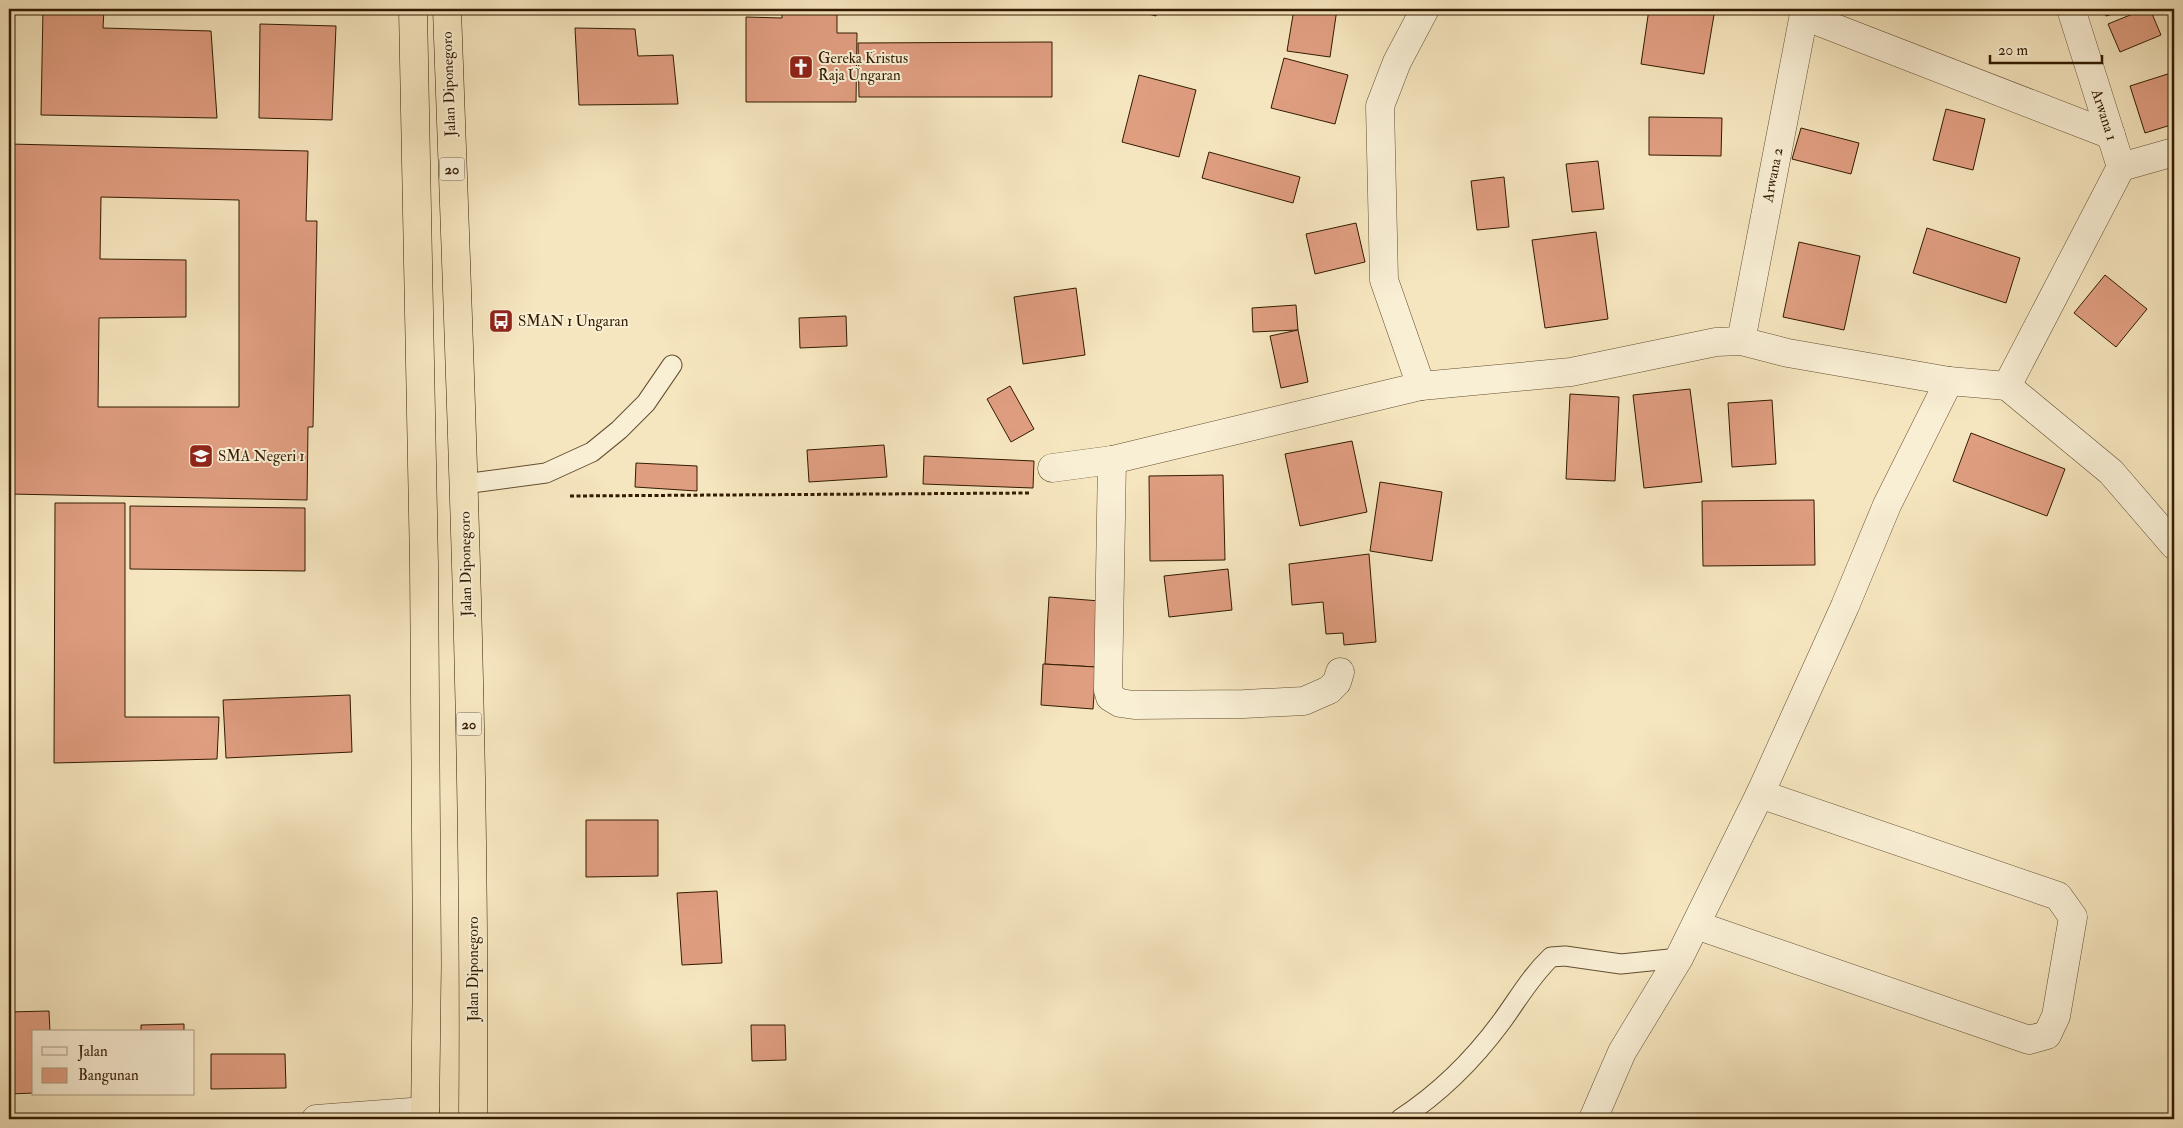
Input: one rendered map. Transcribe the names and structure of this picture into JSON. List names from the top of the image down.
{
  "streets": {
    "highway": ["Jalan Diponegoro", "20"],
    "street": ["Arwana 1", "Arwana 2"]
  },
  "places": {
    "church": ["Gereka Kristus Raja Ungaran"],
    "bus stop": ["SMAN 1 Ungaran"],
    "school or university": ["SMA Negeri 1"]
  },
  "legend": ["Jalan", "Bangunan"],
  "scale_bar": "20 m"
}
